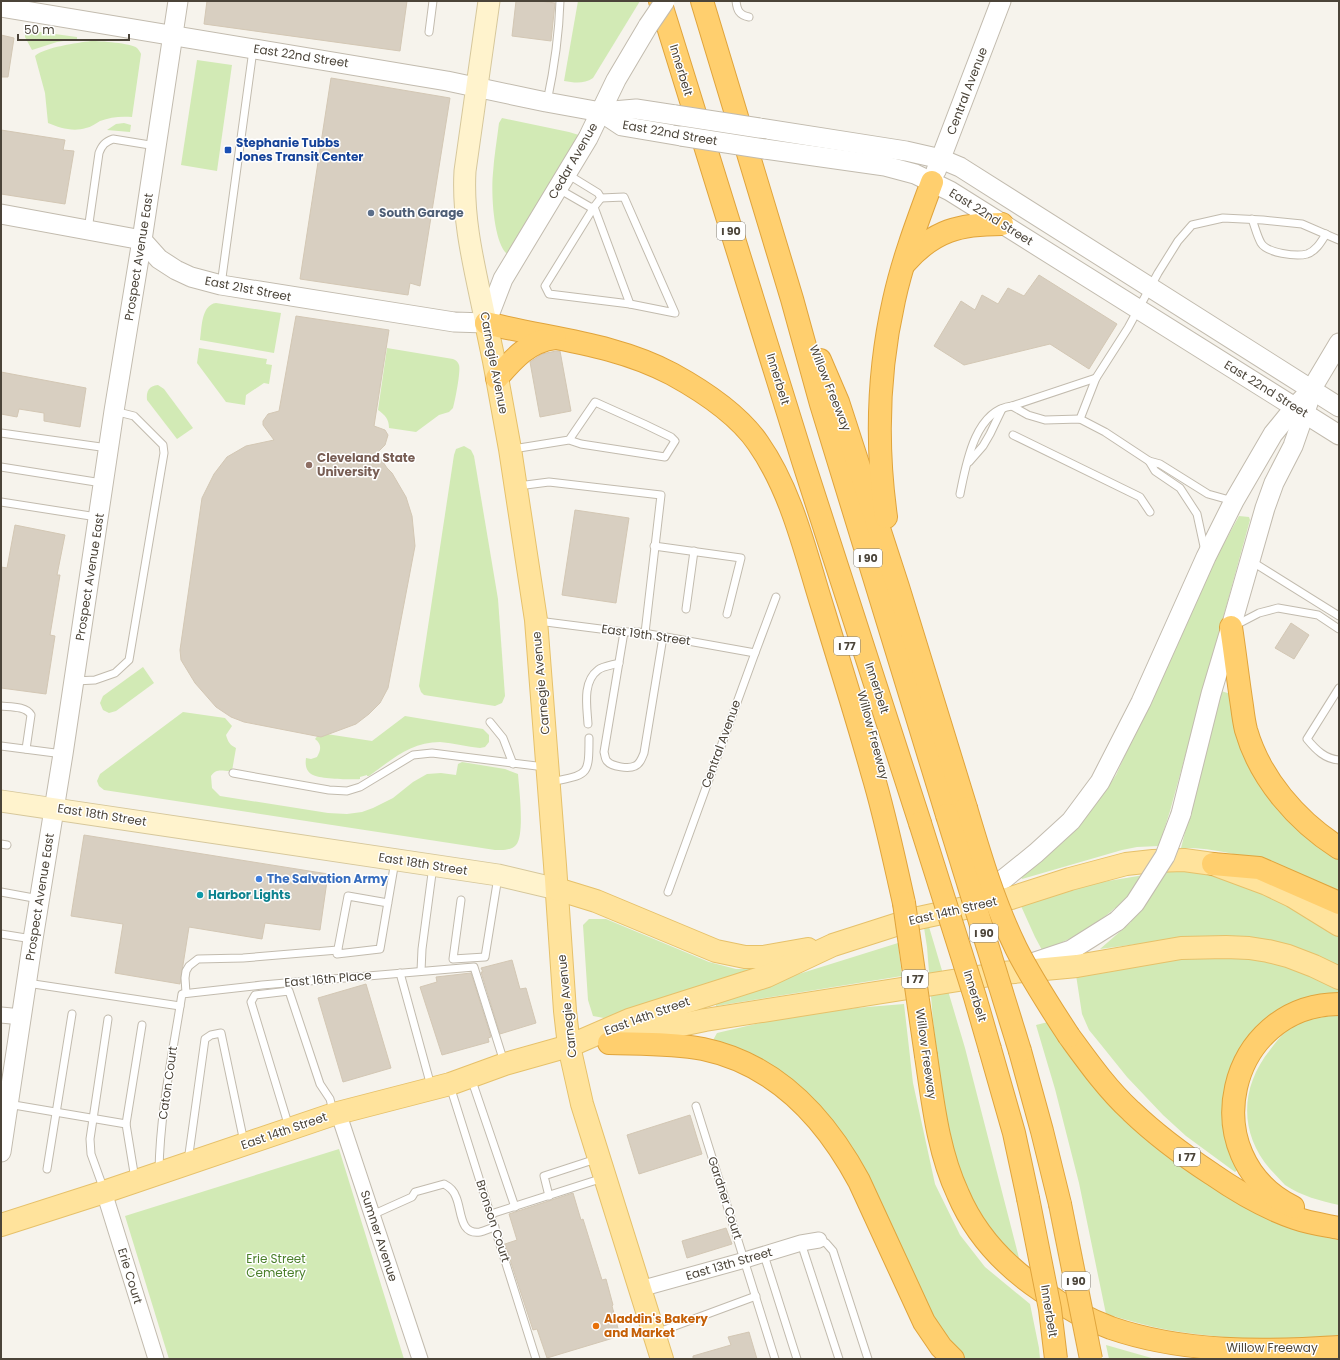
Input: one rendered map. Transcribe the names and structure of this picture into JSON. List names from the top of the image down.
{
  "streets": {
    "highway": [
      "Innerbelt",
      "I 90",
      "Willow Freeway",
      "I 77"
    ],
    "main road": ["Carnegie Avenue", "East 18th Street", "East 14th Street"],
    "street": [
      "East 22nd Street",
      "Central Avenue",
      "Cedar Avenue",
      "Prospect Avenue East",
      "East 21st Street",
      "Sumner Avenue",
      "East 13th Street",
      "Erie Court"
    ],
    "lane": [
      "East 19th Street",
      "East 16th Place",
      "Caton Court",
      "Gardner Court",
      "Bronson Court"
    ]
  },
  "crossings": [
    ["East 22nd Street", "Central Avenue"],
    ["East 22nd Street", "Cedar Avenue"],
    ["East 22nd Street", "Prospect Avenue East"],
    ["East 22nd Street", "Carnegie Avenue"],
    ["Innerbelt", "Willow Freeway"],
    ["Central Avenue", "East 19th Street"],
    ["Cedar Avenue", "East 21st Street"],
    ["Cedar Avenue", "Carnegie Avenue"],
    ["I 90", "Willow Freeway"],
    ["Prospect Avenue East", "East 21st Street"],
    ["Prospect Avenue East", "East 18th Street"],
    ["East 21st Street", "Carnegie Avenue"],
    ["Carnegie Avenue", "East 19th Street"],
    ["Carnegie Avenue", "East 18th Street"],
    ["Carnegie Avenue", "East 14th Street"],
    ["Carnegie Avenue", "East 13th Street"],
    ["Willow Freeway", "East 14th Street"],
    ["East 18th Street", "East 14th Street"],
    ["East 14th Street", "East 16th Place"],
    ["East 14th Street", "Caton Court"],
    ["East 14th Street", "Bronson Court"],
    ["East 14th Street", "Sumner Avenue"],
    ["East 14th Street", "Erie Court"],
    ["East 16th Place", "Caton Court"],
    ["East 16th Place", "Bronson Court"],
    ["Gardner Court", "East 13th Street"]
  ],
  "parks": ["Erie Street Cemetery"],
  "places": {
    "transit": ["Stephanie Tubbs Jones Transit Center"],
    "other": [
      "South Garage",
      "Cleveland State University",
      "The Salvation Army",
      "Harbor Lights",
      "Aladdin's Bakery and Market"
    ]
  },
  "scale_bar": "50 m"
}
